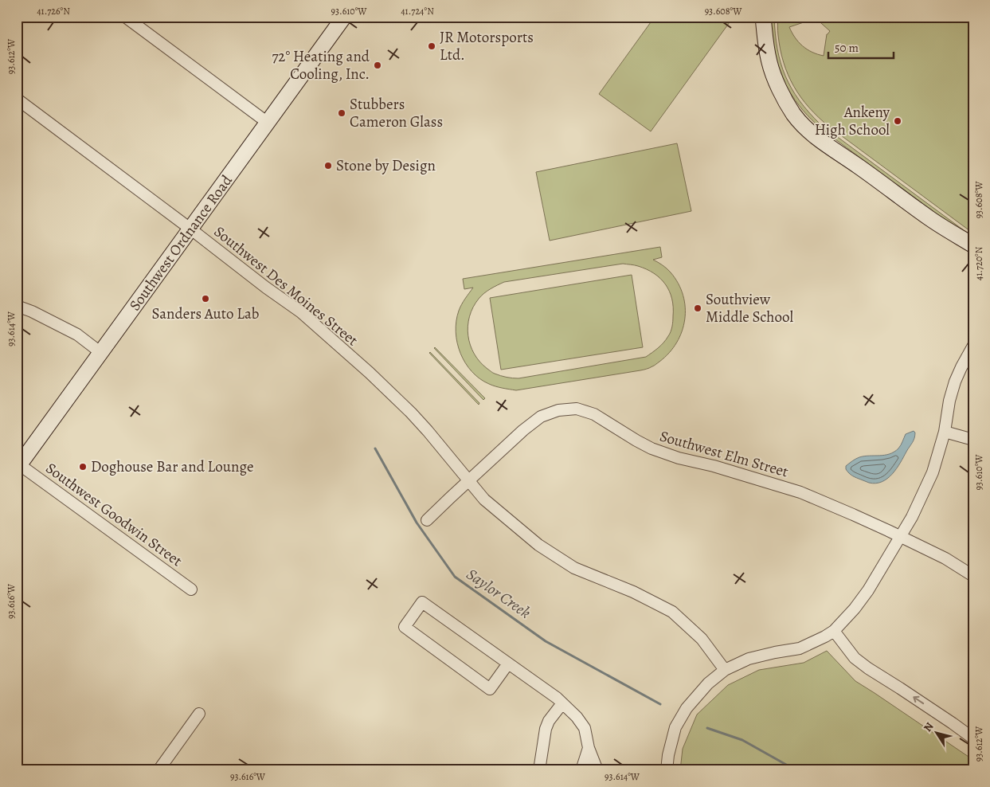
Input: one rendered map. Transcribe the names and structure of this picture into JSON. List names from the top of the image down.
{
  "streets": {
    "street": [
      "Southwest Ordnance Road",
      "Southwest Des Moines Street",
      "Southwest Elm Street",
      "Southwest Goodwin Street"
    ]
  },
  "crossings": [
    ["Southwest Ordnance Road", "Southwest Des Moines Street"],
    ["Southwest Ordnance Road", "Southwest Goodwin Street"],
    ["Southwest Des Moines Street", "Southwest Elm Street"]
  ],
  "water": ["Saylor Creek"],
  "places": [
    "JR Motorsports Ltd.",
    "72° Heating and Cooling, Inc.",
    "Stubbers Cameron Glass",
    "Ankeny High School",
    "Stone by Design",
    "Sanders Auto Lab",
    "Southview Middle School",
    "Doghouse Bar and Lounge"
  ],
  "scale_bar": "50 m",
  "north": "top left",
  "coordinates": [
    "41.726°N",
    "93.610°W",
    "41.724°N",
    "93.608°W",
    "93.612°W",
    "41.720°N",
    "93.614°W",
    "93.616°W"
  ]
}
